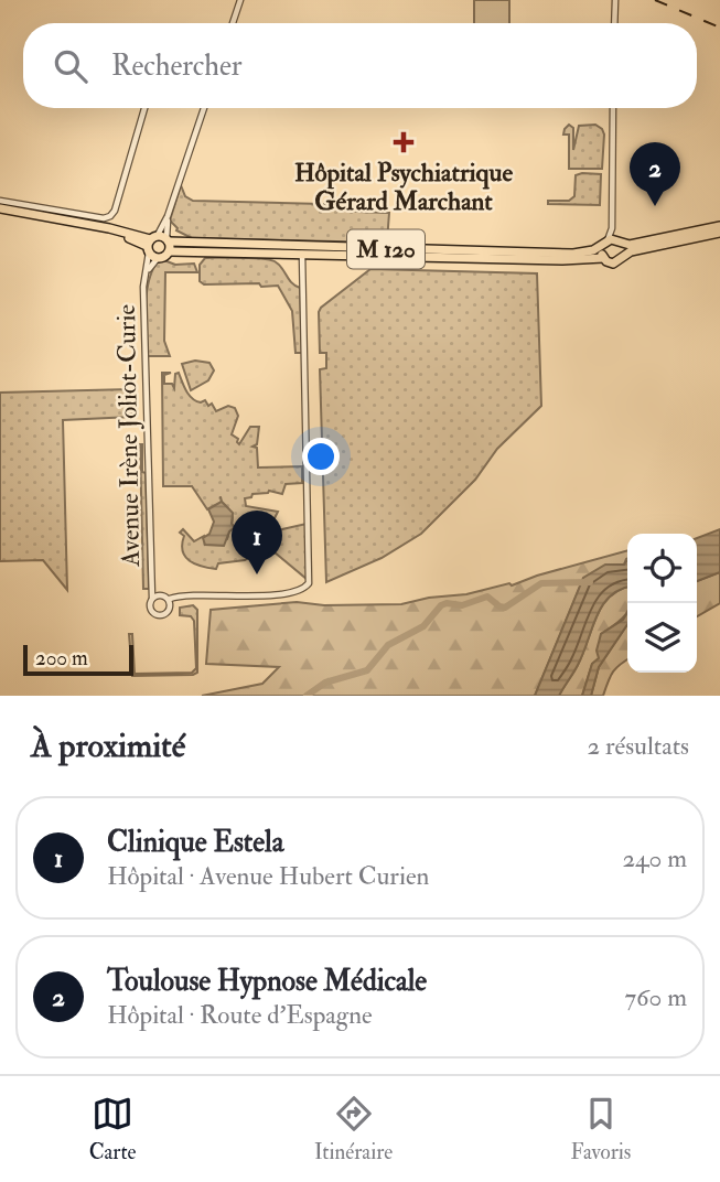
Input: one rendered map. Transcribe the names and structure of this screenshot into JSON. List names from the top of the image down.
{
  "streets": {
    "main road": ["M 120"],
    "street": ["Avenue Irène Joliot-Curie"]
  },
  "crossings": [
    ["M 120", "Avenue Irène Joliot-Curie"]
  ],
  "places": {
    "health": ["Hôpital Psychiatrique Gérard Marchant"]
  },
  "scale_bar": "200 m",
  "page": {
    "search": "Rechercher",
    "pins": ["2", "1"],
    "scale": "200 m",
    "heading": ["À proximité", "2 résultats"],
    "list": [
      {
        "mark": "1",
        "name": "Clinique Estela",
        "note": "Hôpital · Avenue Hubert Curien",
        "value": "240 m"
      },
      {
        "mark": "2",
        "name": "Toulouse Hypnose Médicale",
        "note": "Hôpital · Route d'Espagne",
        "value": "760 m"
      }
    ],
    "nav": ["Carte", "Itinéraire", "Favoris"]
  }
}
